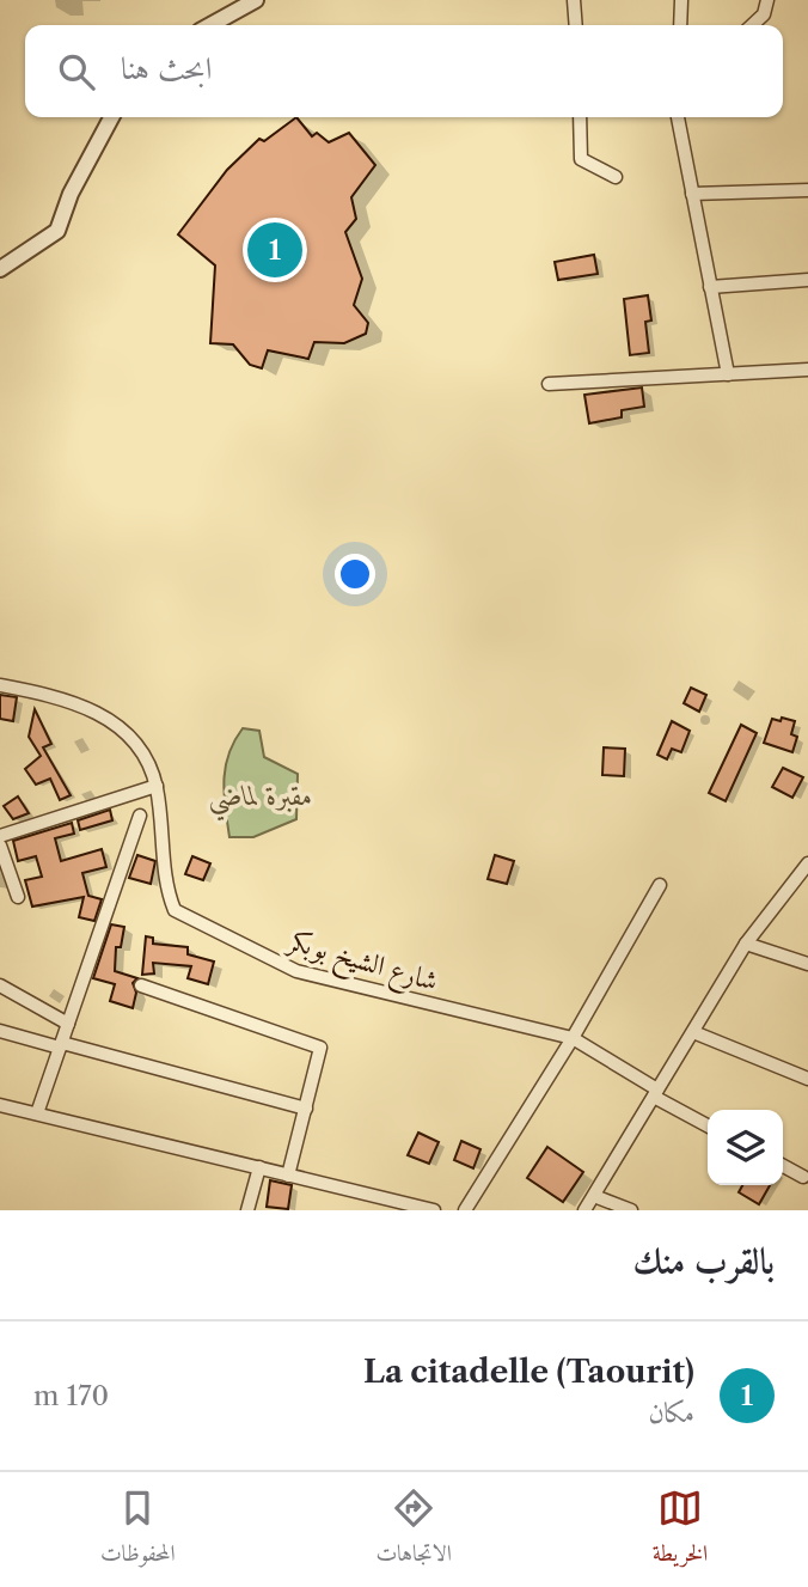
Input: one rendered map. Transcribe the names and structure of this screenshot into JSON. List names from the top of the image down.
{
  "streets": {
    "street": ["شارع الشيخ بوبكر"]
  },
  "parks": ["مقبرة لماضي"],
  "page": {
    "search": "ابحث هنا",
    "pins": "1",
    "heading": "بالقرب منك",
    "list": [
      {
        "mark": "1",
        "name": "La citadelle (Taourit)",
        "note": "مكان",
        "value": "170 m"
      }
    ],
    "nav": ["الخريطة", "الاتجاهات", "المحفوظات"]
  }
}
